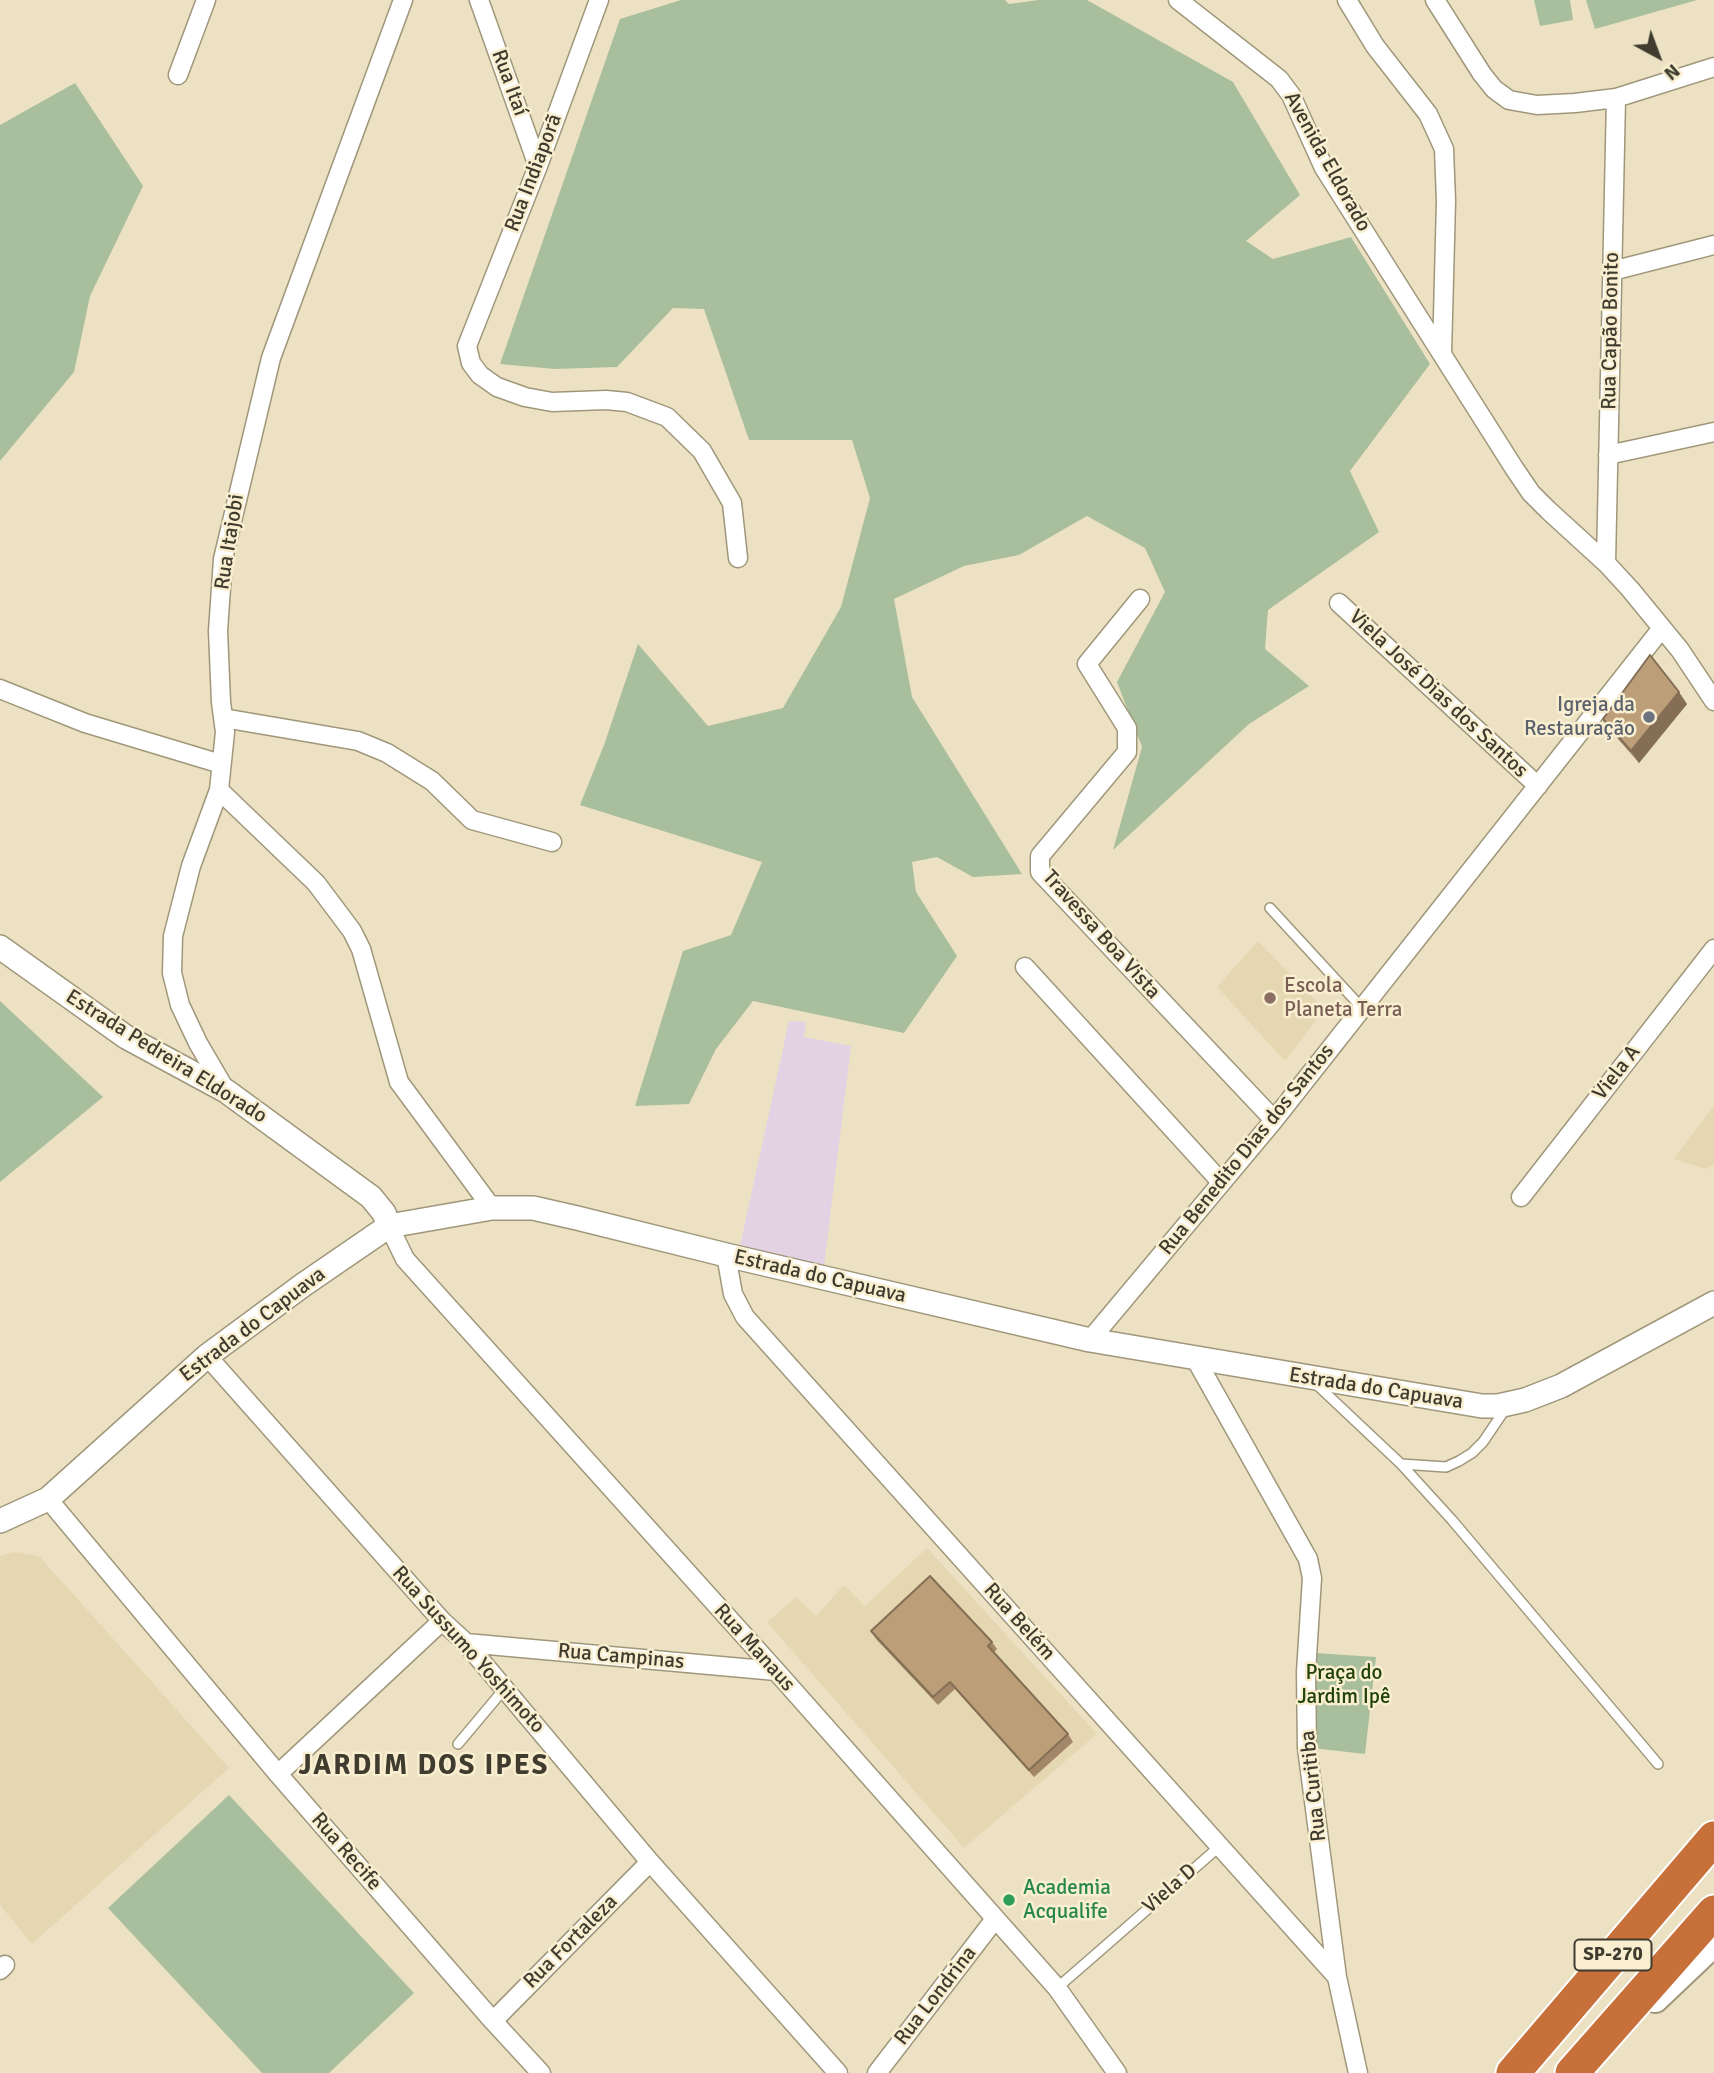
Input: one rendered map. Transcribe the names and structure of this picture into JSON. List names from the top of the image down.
{
  "streets": {
    "highway": ["SP-270"],
    "street": [
      "Rua Itaí",
      "Avenida Eldorado",
      "Rua Indiaporã",
      "Rua Capão Bonito",
      "Rua Itajobi",
      "Viela José Dias dos Santos",
      "Travessa Boa Vista",
      "Estrada Pedreira Eldorado",
      "Viela A",
      "Rua Benedito Dias dos Santos",
      "Estrada do Capuava",
      "Rua Belém",
      "Rua Manaus",
      "Rua Sussumo Yoshimoto",
      "Rua Campinas",
      "Rua Curitiba",
      "Rua Recife",
      "Rua Fortaleza",
      "Rua Londrina"
    ],
    "lane": ["Viela D"]
  },
  "crossings": [
    ["Rua Itaí", "Rua Indiaporã"],
    ["Avenida Eldorado", "Rua Capão Bonito"],
    ["Avenida Eldorado", "Rua Benedito Dias dos Santos"],
    ["Rua Itajobi", "Estrada Pedreira Eldorado"],
    ["Viela José Dias dos Santos", "Rua Benedito Dias dos Santos"],
    ["Travessa Boa Vista", "Rua Benedito Dias dos Santos"],
    ["Estrada Pedreira Eldorado", "Estrada do Capuava"],
    ["Estrada Pedreira Eldorado", "Rua Manaus"],
    ["Rua Benedito Dias dos Santos", "Estrada do Capuava"],
    ["Estrada do Capuava", "Rua Belém"],
    ["Estrada do Capuava", "Rua Manaus"],
    ["Estrada do Capuava", "Rua Sussumo Yoshimoto"],
    ["Estrada do Capuava", "Rua Curitiba"],
    ["Estrada do Capuava", "Rua Recife"],
    ["Rua Belém", "Rua Curitiba"],
    ["Rua Belém", "Viela D"],
    ["Rua Manaus", "Rua Campinas"],
    ["Rua Manaus", "Viela D"],
    ["Rua Manaus", "Rua Londrina"],
    ["Rua Sussumo Yoshimoto", "Rua Campinas"],
    ["Rua Sussumo Yoshimoto", "Rua Fortaleza"],
    ["Rua Recife", "Rua Fortaleza"]
  ],
  "districts": ["JARDIM DOS IPES"],
  "parks": ["Praça do Jardim Ipê"],
  "places": ["Igreja da Restauração", "Escola Planeta Terra", "Academia Acqualife"],
  "north": "bottom right"
}
